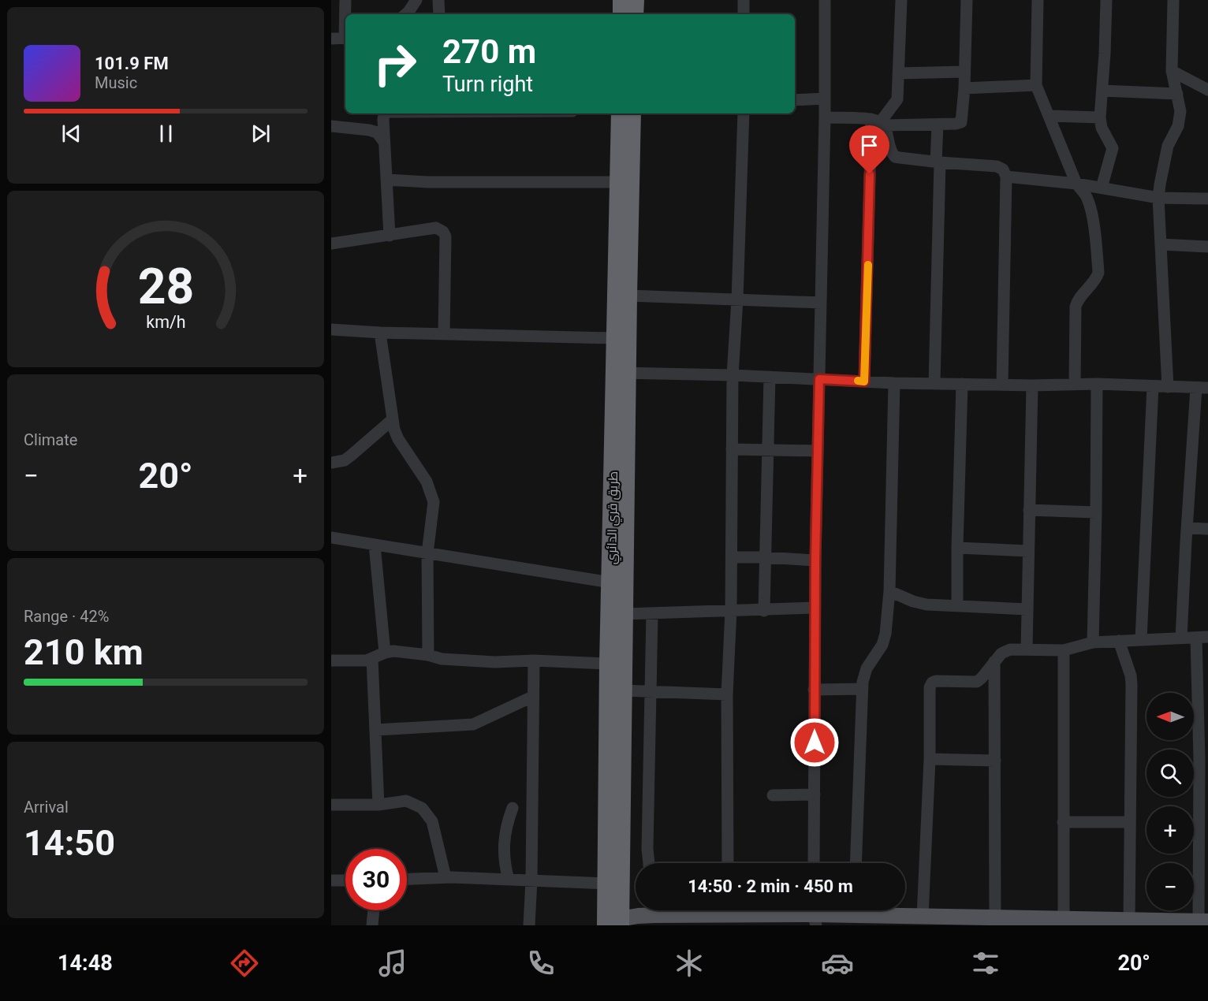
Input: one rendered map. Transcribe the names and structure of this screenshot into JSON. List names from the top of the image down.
{
  "streets": {
    "highway": ["طريق قري الدائري"]
  },
  "north": "left",
  "page": {
    "turn": ["270 m", "Turn right"],
    "song": ["101.9 FM", "Music"],
    "tile": [
      "Climate",
      ["Range · 42%", "210 km"],
      ["Arrival", "14:50"]
    ],
    "heat": ["−", "20°", "+"],
    "map_buttons": ["+", "−"],
    "limit": "30",
    "trip": "14:50 · 2 min · 450 m",
    "tabs": ["14:48", "20°"],
    "gauge": ["28", "km/h"]
  }
}
